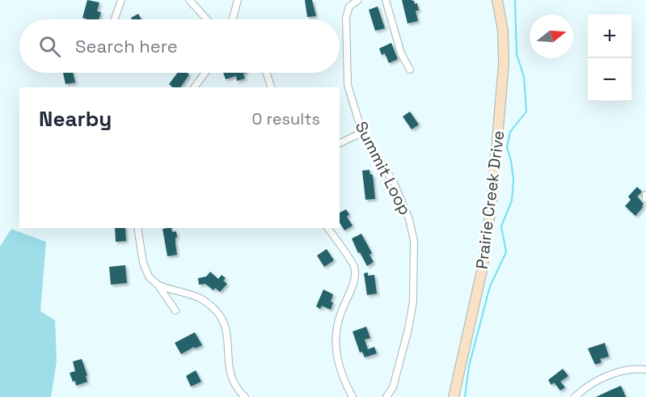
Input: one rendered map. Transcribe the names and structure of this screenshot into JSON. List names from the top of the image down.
{
  "streets": {
    "main road": ["Prairie Creek Drive"],
    "street": ["Summit Loop"]
  },
  "north": "right",
  "page": {
    "map_buttons": ["+", "−"],
    "search": "Search here",
    "heading": ["Nearby", "0 results"]
  }
}
